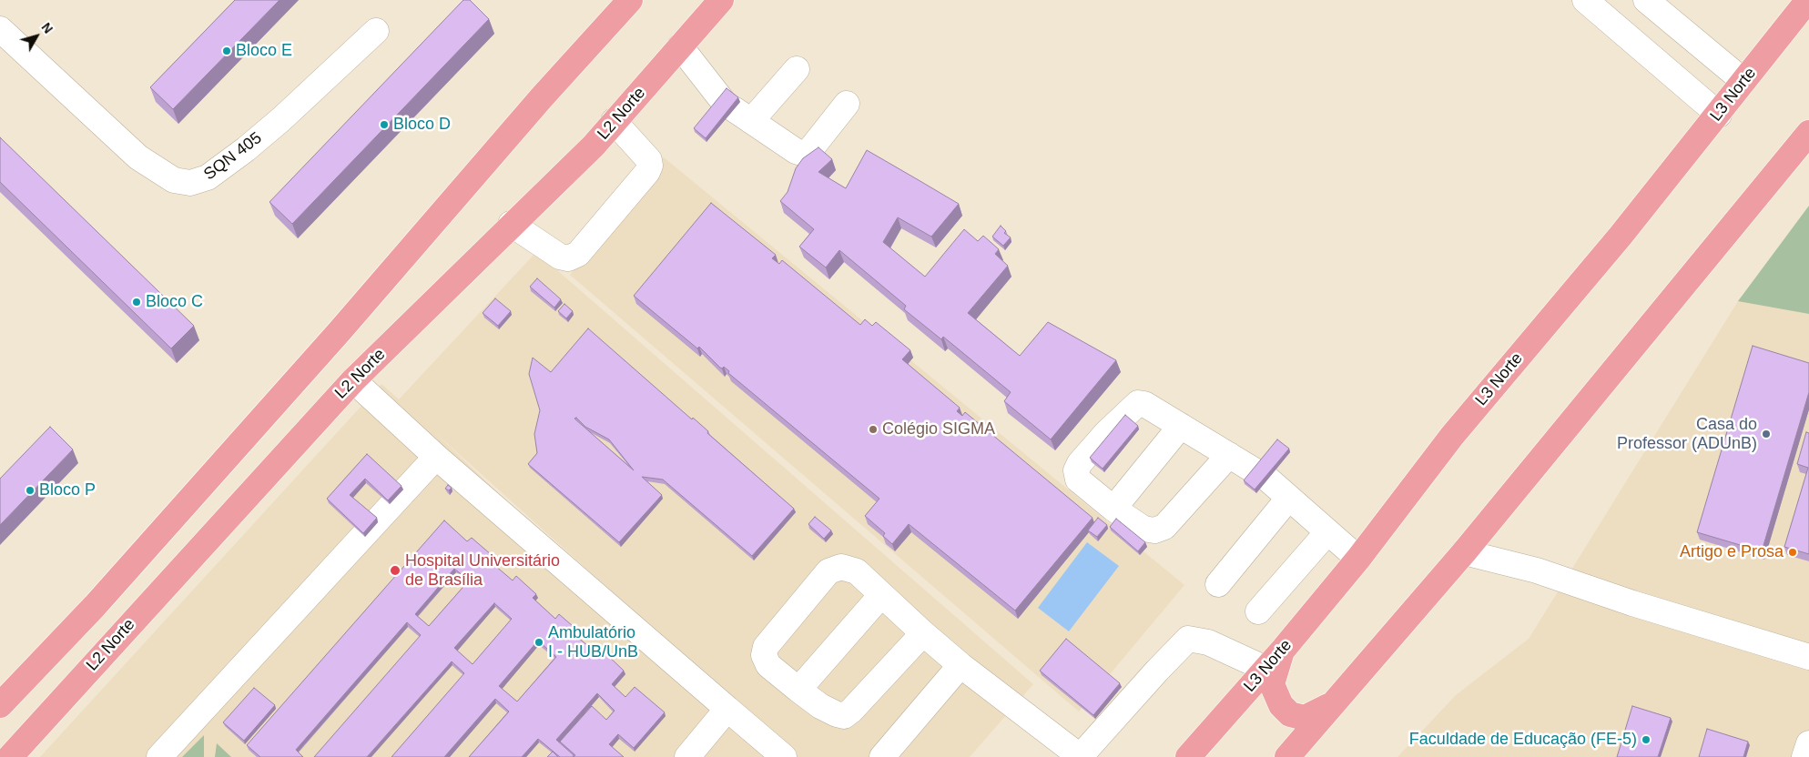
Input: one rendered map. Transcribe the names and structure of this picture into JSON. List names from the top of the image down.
{
  "streets": {
    "main road": ["L3 Norte", "L2 Norte"],
    "street": ["SQN 405"]
  },
  "places": [
    "Bloco E",
    "Bloco D",
    "Bloco C",
    "Colégio SIGMA",
    "Casa do Professor (ADUnB)",
    "Bloco P",
    "Artigo e Prosa",
    "Hospital Universitário de Brasília",
    "Ambulatório I - HUB/UnB",
    "Faculdade de Educação (FE-5)"
  ],
  "north": "top right"
}
